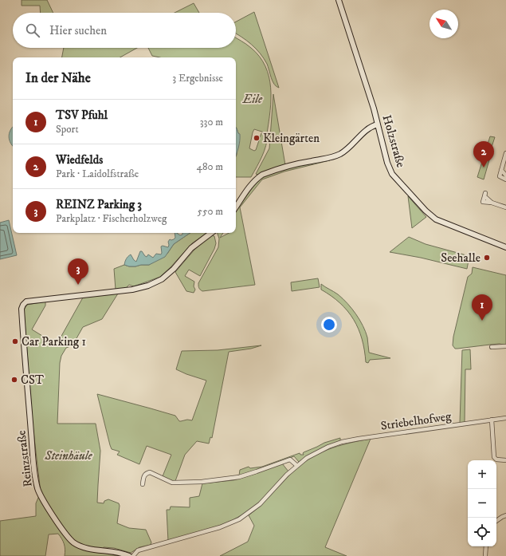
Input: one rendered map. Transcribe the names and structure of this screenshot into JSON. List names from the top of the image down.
{
  "streets": {
    "street": ["Holzstraße", "Striebelhofweg", "Reinzstraße"]
  },
  "parks": ["Eile", "Steinhäule"],
  "places": [
    "Kleingärten",
    "Seehalle",
    "Car Parking 1",
    "CST"
  ],
  "north": "top left",
  "page": {
    "search": "Hier suchen",
    "heading": ["In der Nähe", "3 Ergebnisse"],
    "list": [
      {
        "mark": "1",
        "name": "TSV Pfuhl",
        "note": "Sport",
        "value": "330 m"
      },
      {
        "mark": "2",
        "name": "Wiedfelds",
        "note": "Park · Laidolfstraße",
        "value": "480 m"
      },
      {
        "mark": "3",
        "name": "REINZ Parking 3",
        "note": "Parkplatz · Fischerholzweg",
        "value": "550 m"
      }
    ],
    "pins": ["2", "3", "1"],
    "map_buttons": ["+", "−"]
  }
}
